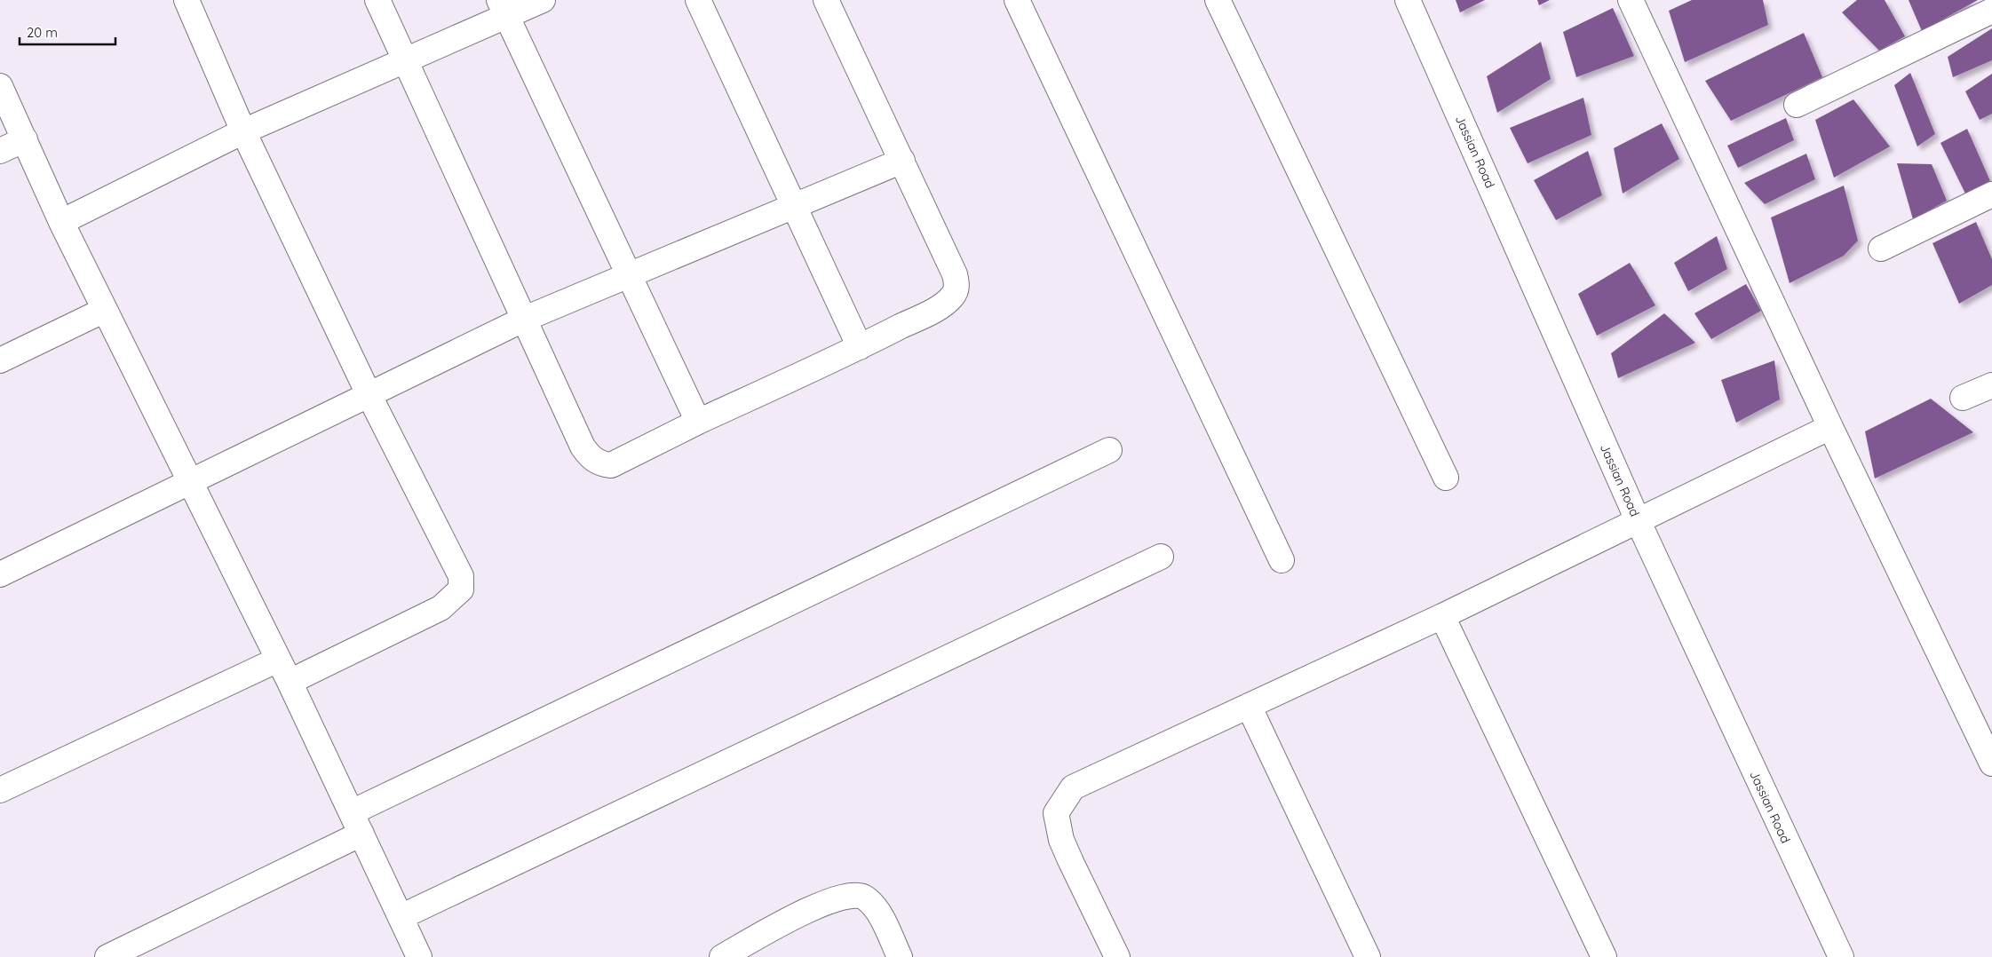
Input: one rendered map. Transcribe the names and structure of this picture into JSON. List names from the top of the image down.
{
  "streets": {
    "street": ["Jassian Road"]
  },
  "scale_bar": "20 m"
}
